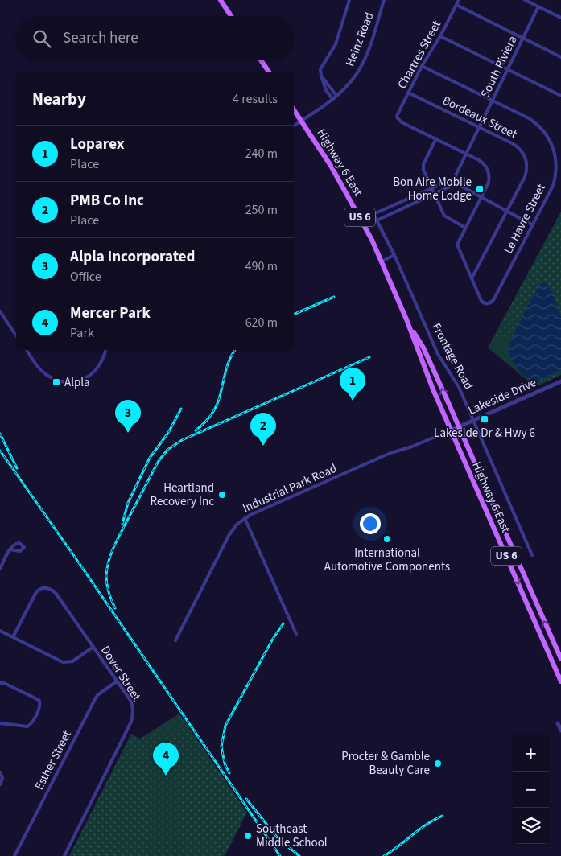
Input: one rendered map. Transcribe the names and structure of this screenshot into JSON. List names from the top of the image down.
{
  "streets": {
    "main road": ["Highway 6 East", "US 6"],
    "street": [
      "Heinz Road",
      "Chartres Street",
      "South Riviera",
      "Bordeaux Street",
      "Le Havre Street",
      "Frontage Road",
      "Lakeside Drive",
      "Industrial Park Road",
      "Dover Street",
      "Esther Street"
    ]
  },
  "crossings": [
    ["Heinz Road", "Highway 6 East"],
    ["Chartres Street", "Bordeaux Street"],
    ["Chartres Street", "Le Havre Street"],
    ["South Riviera", "Bordeaux Street"],
    ["South Riviera", "Le Havre Street"],
    ["Bordeaux Street", "Le Havre Street"],
    ["Highway 6 East", "Lakeside Drive"],
    ["Highway 6 East", "Industrial Park Road"],
    ["Frontage Road", "Lakeside Drive"],
    ["Lakeside Drive", "Industrial Park Road"],
    ["Dover Street", "Esther Street"]
  ],
  "places": {
    "transit": ["Bon Aire Mobile Home Lodge", "Alpla", "Lakeside Dr & Hwy 6"],
    "other": [
      "Heartland Recovery Inc",
      "International Automotive Components",
      "Procter & Gamble Beauty Care",
      "Southeast Middle School"
    ]
  },
  "page": {
    "search": "Search here",
    "heading": ["Nearby", "4 results"],
    "list": [
      {
        "mark": "1",
        "name": "Loparex",
        "note": "Place",
        "value": "240 m"
      },
      {
        "mark": "2",
        "name": "PMB Co Inc",
        "note": "Place",
        "value": "250 m"
      },
      {
        "mark": "3",
        "name": "Alpla Incorporated",
        "note": "Office",
        "value": "490 m"
      },
      {
        "mark": "4",
        "name": "Mercer Park",
        "note": "Park",
        "value": "620 m"
      }
    ],
    "pins": [
      "1",
      "3",
      "2",
      "4"
    ],
    "map_buttons": ["+", "−"]
  }
}
